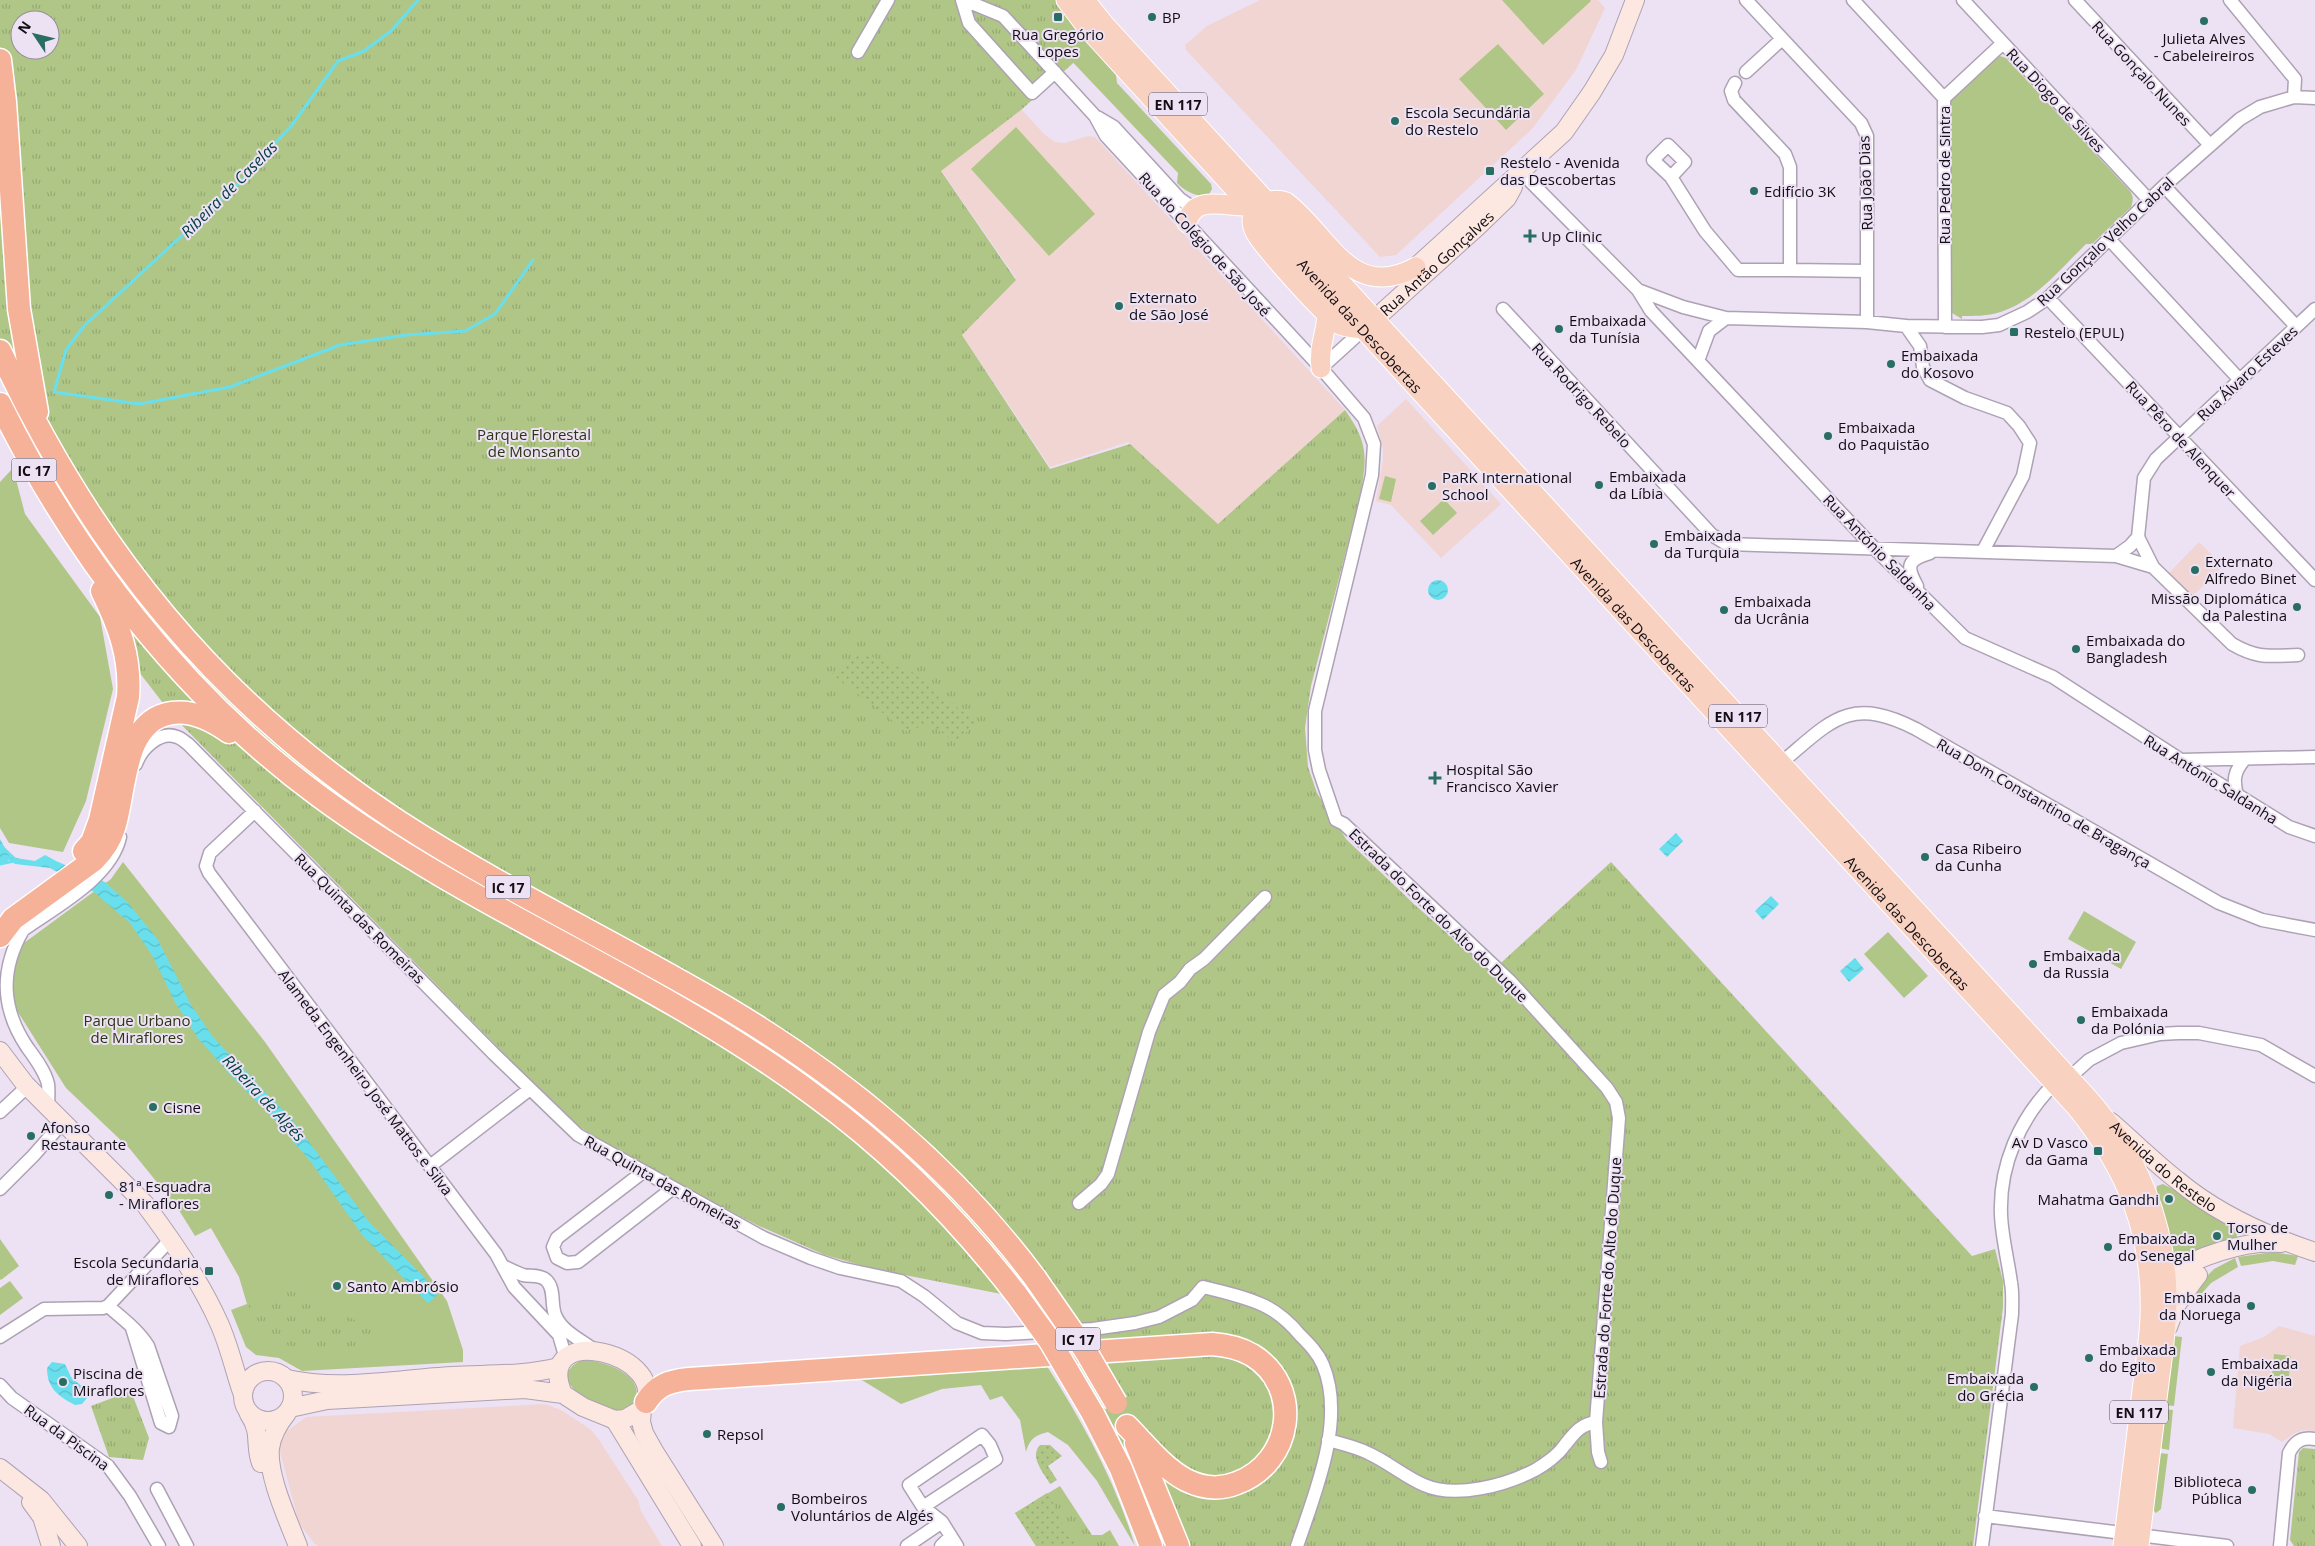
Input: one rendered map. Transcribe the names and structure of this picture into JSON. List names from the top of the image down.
{
  "streets": {
    "highway": ["IC 17"],
    "main road": ["EN 117", "Avenida das Descobertas"],
    "street": [
      "Rua Gonçalo Nunes",
      "Rua Diogo de Silves",
      "Rua Pedro de Sintra",
      "Rua João Dias",
      "Rua Gonçalo Velho Cabral",
      "Rua do Colégio de São José",
      "Rua Antão Gonçalves",
      "Rua Álvaro Esteves",
      "Rua Rodrigo Rebelo",
      "Rua Pêro de Alenquer",
      "Rua António Saldanha",
      "Rua Dom Constantino de Bragança",
      "Estrada do Forte do Alto do Duque",
      "Rua Quinta das Romeiras",
      "Alameda Engenheiro José Mattos e Silva",
      "Avenida do Restelo",
      "Rua da Piscina"
    ]
  },
  "crossings": [
    ["Rua Gonçalo Nunes", "Rua Gonçalo Velho Cabral"],
    ["Rua Diogo de Silves", "Rua Gonçalo Velho Cabral"],
    ["EN 117", "Avenida das Descobertas"],
    ["EN 117", "Avenida do Restelo"],
    ["Rua Pedro de Sintra", "Rua Gonçalo Velho Cabral"],
    ["Rua João Dias", "Rua Gonçalo Velho Cabral"],
    ["Rua Gonçalo Velho Cabral", "Rua Pêro de Alenquer"],
    ["Rua Gonçalo Velho Cabral", "Rua António Saldanha"],
    ["Rua do Colégio de São José", "Rua Antão Gonçalves"],
    ["Rua do Colégio de São José", "Estrada do Forte do Alto do Duque"],
    ["Rua Antão Gonçalves", "Avenida das Descobertas"],
    ["Rua Antão Gonçalves", "Rua António Saldanha"],
    ["Rua Antão Gonçalves", "Estrada do Forte do Alto do Duque"],
    ["Avenida das Descobertas", "Rua Dom Constantino de Bragança"],
    ["Avenida das Descobertas", "Avenida do Restelo"],
    ["Rua Álvaro Esteves", "Rua Pêro de Alenquer"],
    ["Rua Rodrigo Rebelo", "Rua António Saldanha"],
    ["Rua Quinta das Romeiras", "Alameda Engenheiro José Mattos e Silva"]
  ],
  "water": ["Ribeira de Caselas", "Ribeira de Algés"],
  "parks": ["Parque Florestal de Monsanto", "Parque Urbano de Miraflores"],
  "places": {
    "transit": [
      "Rua Gregório Lopes",
      "Restelo - Avenida das Descobertas",
      "Restelo (EPUL)",
      "Av D Vasco da Gama",
      "Escola Secundaria de Miraflores"
    ],
    "other": [
      "BP",
      "Julieta Alves - Cabeleireiros",
      "Escola Secundária do Restelo",
      "Edifício 3K",
      "Externato de São José",
      "Embaixada da Tunísia",
      "Embaixada do Kosovo",
      "Embaixada do Paquistão",
      "Embaixada da Líbia",
      "PaRK International School",
      "Embaixada da Turquia",
      "Externato Alfredo Binet",
      "Missão Diplomática da Palestina",
      "Embaixada da Ucrânia",
      "Embaixada do Bangladesh",
      "Casa Ribeiro da Cunha",
      "Embaixada da Russia",
      "Embaixada da Polónia",
      "Cisne",
      "Afonso Restaurante",
      "81ª Esquadra - Miraflores",
      "Mahatma Gandhi",
      "Torso de Mulher",
      "Embaixada do Senegal",
      "Santo Ambrósio",
      "Embaixada da Noruega",
      "Embaixada do Egito",
      "Embaixada da Nigéria",
      "Piscina de Miraflores",
      "Embaixada do Grécia",
      "Repsol",
      "Biblioteca Pública",
      "Bombeiros Voluntários de Algés"
    ],
    "health": ["Up Clinic", "Hospital São Francisco Xavier"]
  },
  "north": "top left"
}
